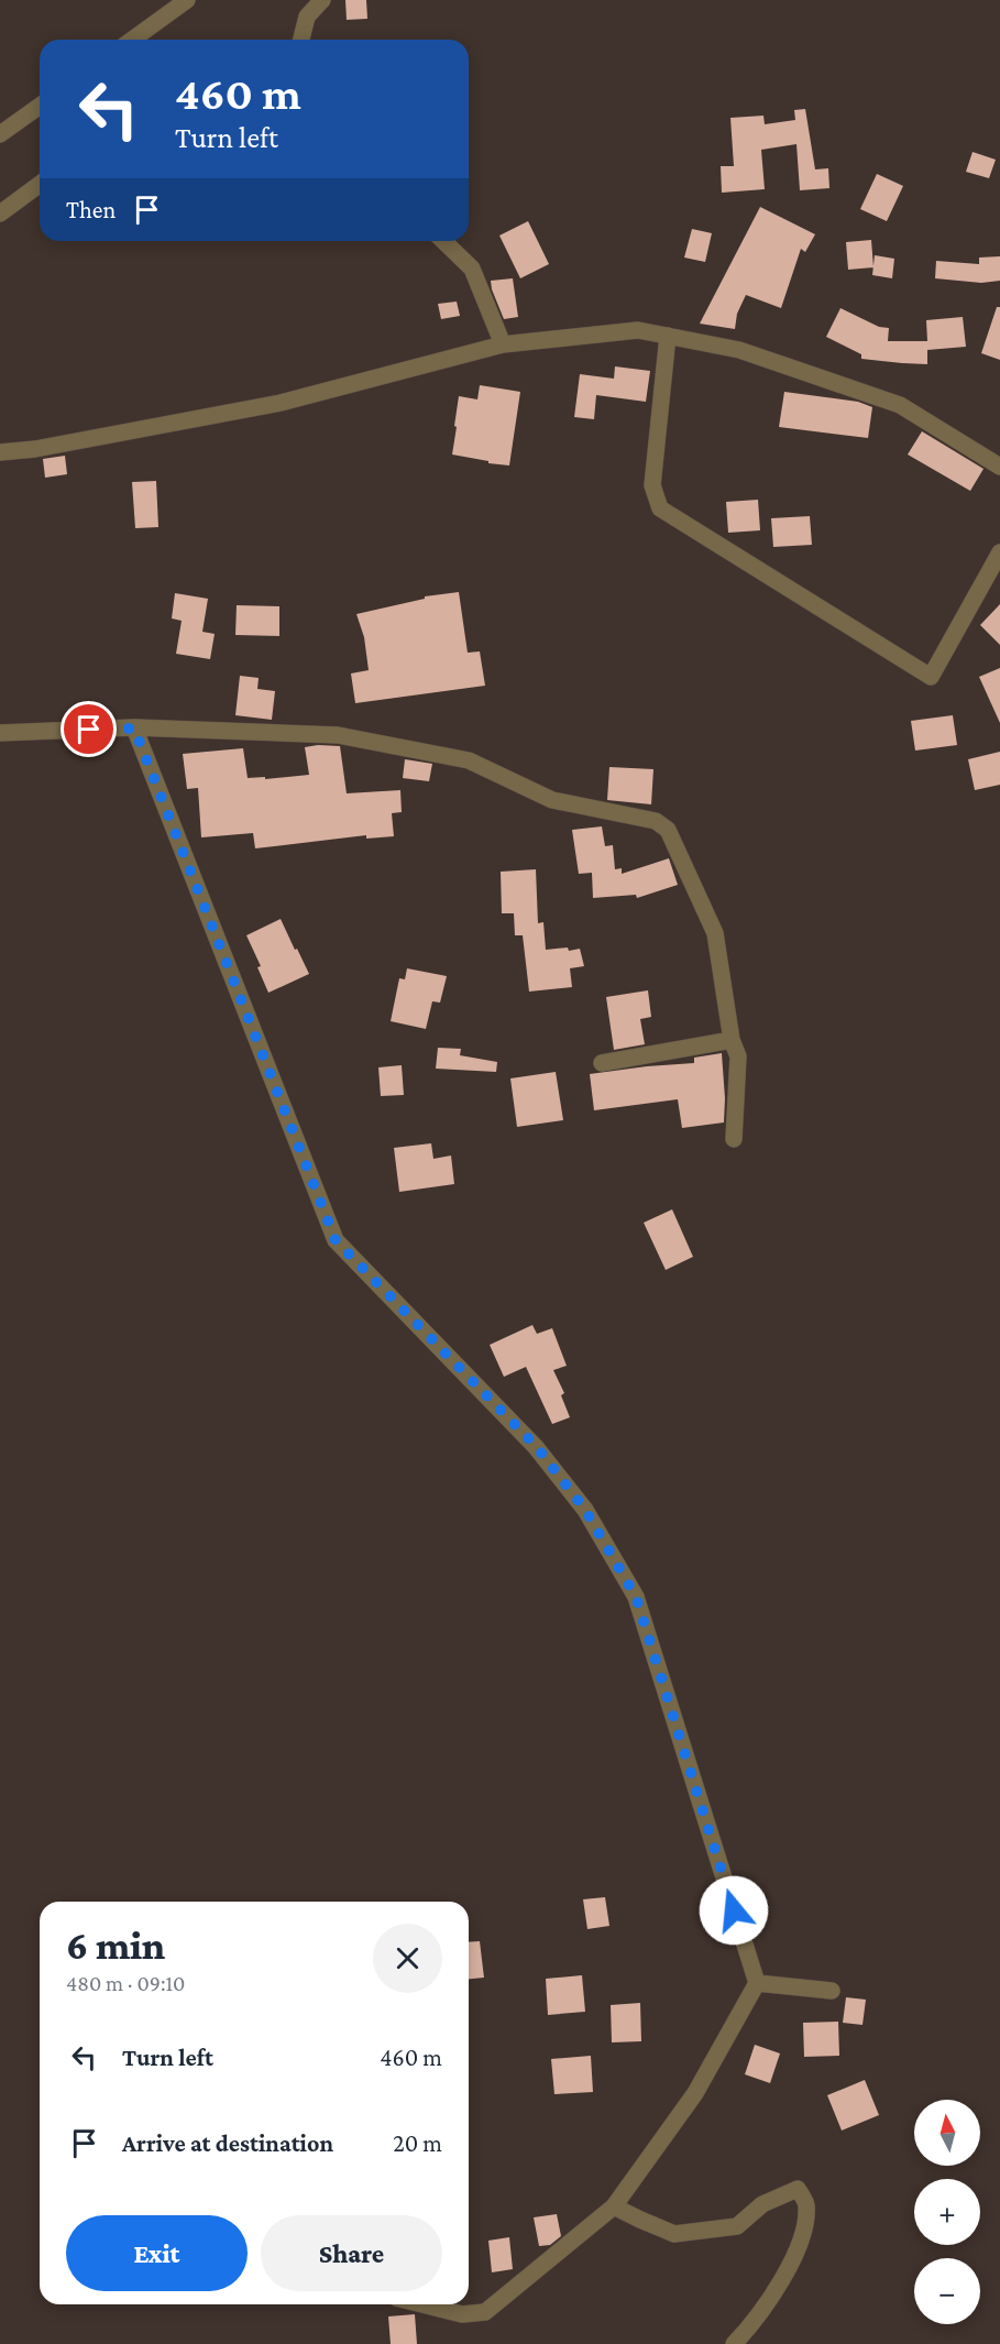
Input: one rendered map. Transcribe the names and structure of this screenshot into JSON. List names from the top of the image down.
{
  "north": "top",
  "page": {
    "turn": ["460 m", "Turn left"],
    "then": "Then",
    "heading": ["6 min", "480 m · 09:10"],
    "list": [
      {
        "name": "Turn left",
        "value": "460 m"
      },
      {
        "name": "Arrive at destination",
        "value": "20 m"
      }
    ],
    "map_buttons": ["+", "−"],
    "buttons": ["Exit", "Share"]
  }
}
